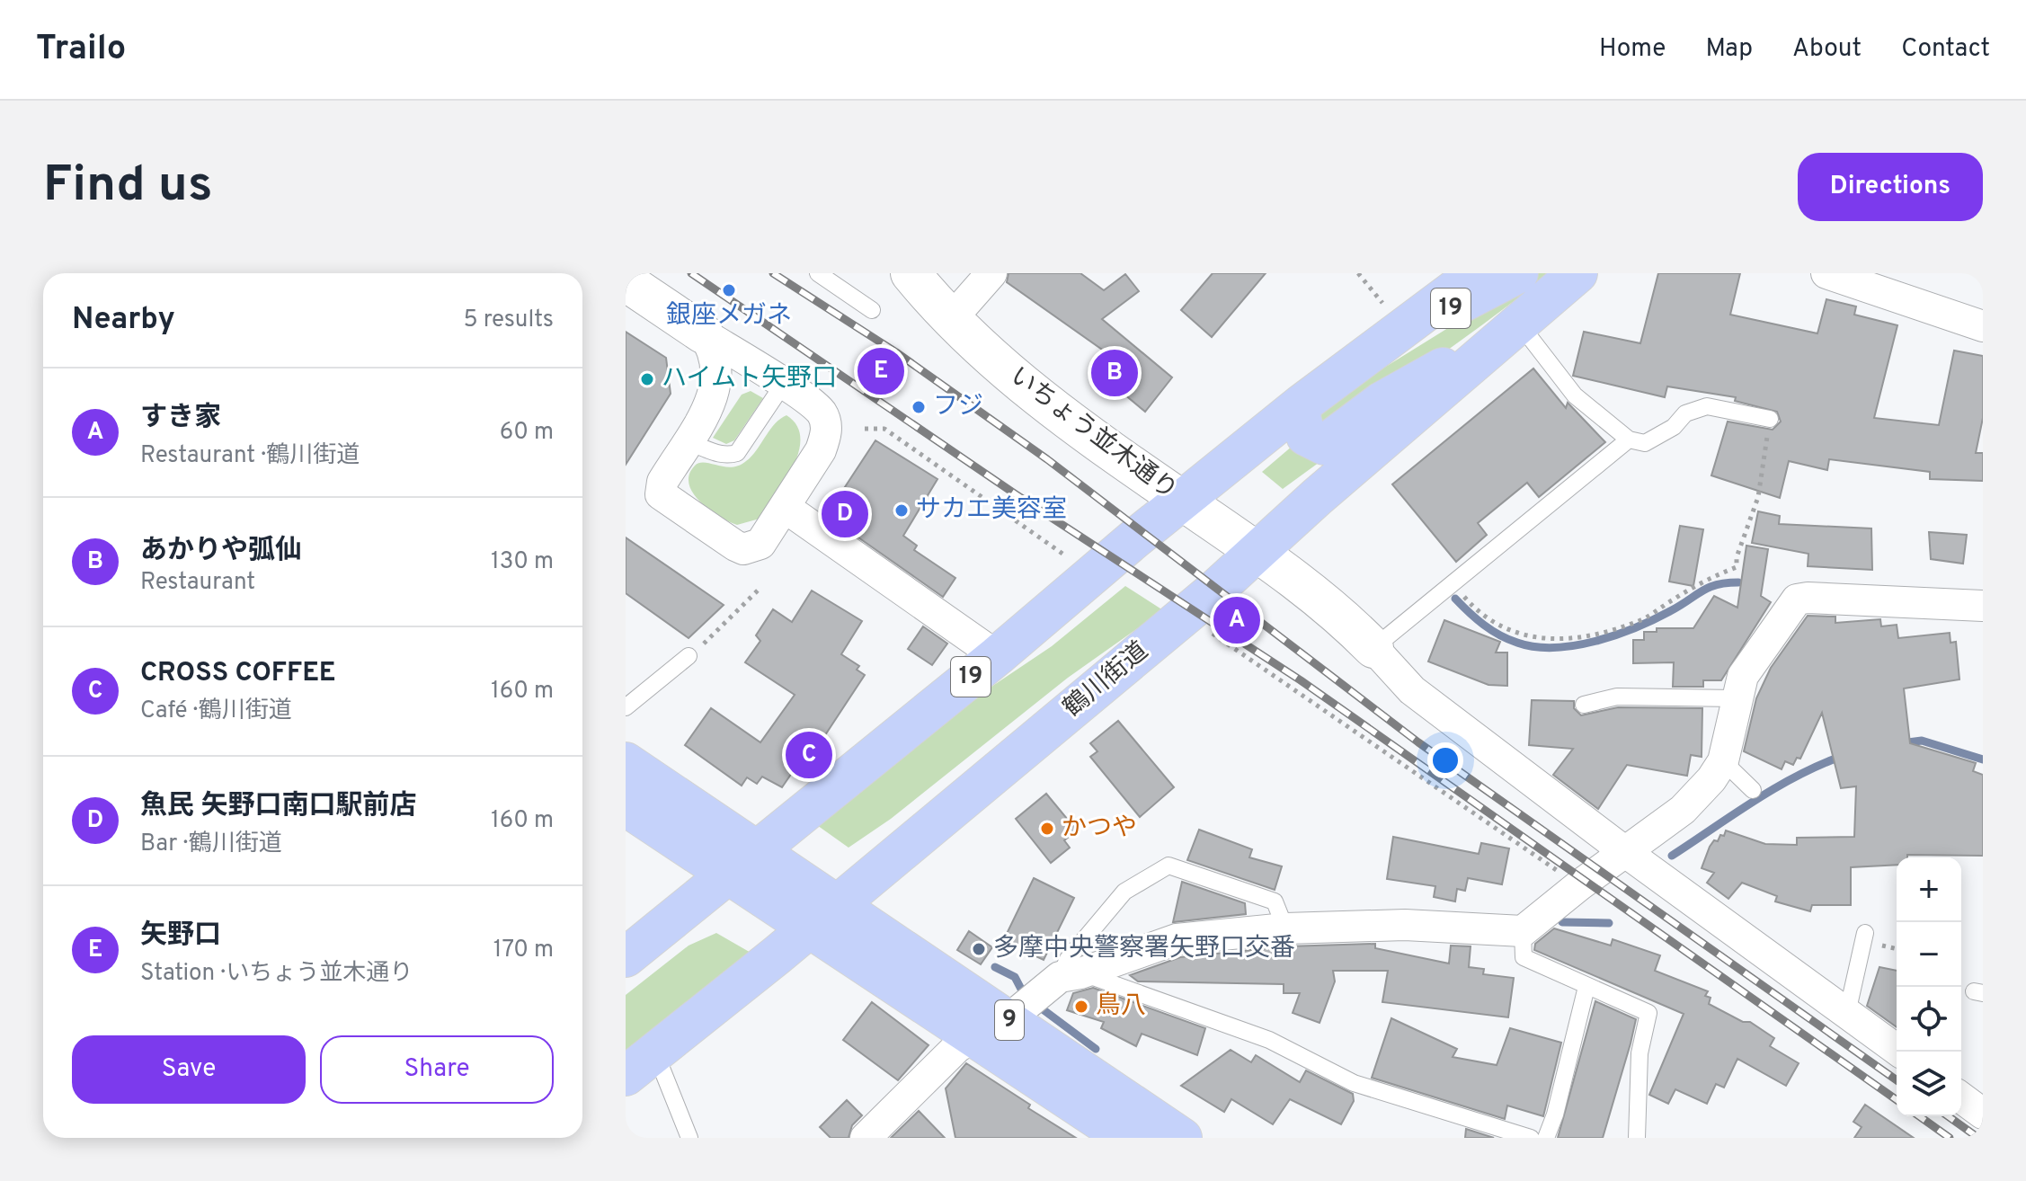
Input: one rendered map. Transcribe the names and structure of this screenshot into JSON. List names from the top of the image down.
{
  "streets": {
    "main road": ["19", "鶴川街道", "9"],
    "street": ["いちょう並木通り"]
  },
  "crossings": [
    ["19", "いちょう並木通り"],
    ["19", "鶴川街道"],
    ["19", "9"],
    ["いちょう並木通り", "鶴川街道"],
    ["鶴川街道", "9"]
  ],
  "places": [
    "銀座メガネ",
    "ハイムト矢野口",
    "フジ",
    "サカエ美容室",
    "かつや",
    "多摩中央警察署矢野口交番",
    "鳥八"
  ],
  "page": {
    "header": "Trailo",
    "nav": [
      "Home",
      "Map",
      "About",
      "Contact"
    ],
    "buttons": [
      "Directions",
      ["Save", "Share"]
    ],
    "title": "Find us",
    "heading": ["Nearby", "5 results"],
    "pins": [
      "E",
      "B",
      "D",
      "A",
      "C"
    ],
    "list": [
      {
        "mark": "A",
        "name": "すき家",
        "note": "Restaurant · 鶴川街道",
        "value": "60 m"
      },
      {
        "mark": "B",
        "name": "あかりや弧仙",
        "note": "Restaurant",
        "value": "130 m"
      },
      {
        "mark": "C",
        "name": "CROSS COFFEE",
        "note": "Café · 鶴川街道",
        "value": "160 m"
      },
      {
        "mark": "D",
        "name": "魚民 矢野口南口駅前店",
        "note": "Bar · 鶴川街道",
        "value": "160 m"
      },
      {
        "mark": "E",
        "name": "矢野口",
        "note": "Station · いちょう並木通り",
        "value": "170 m"
      }
    ],
    "map_buttons": ["+", "−"]
  }
}
